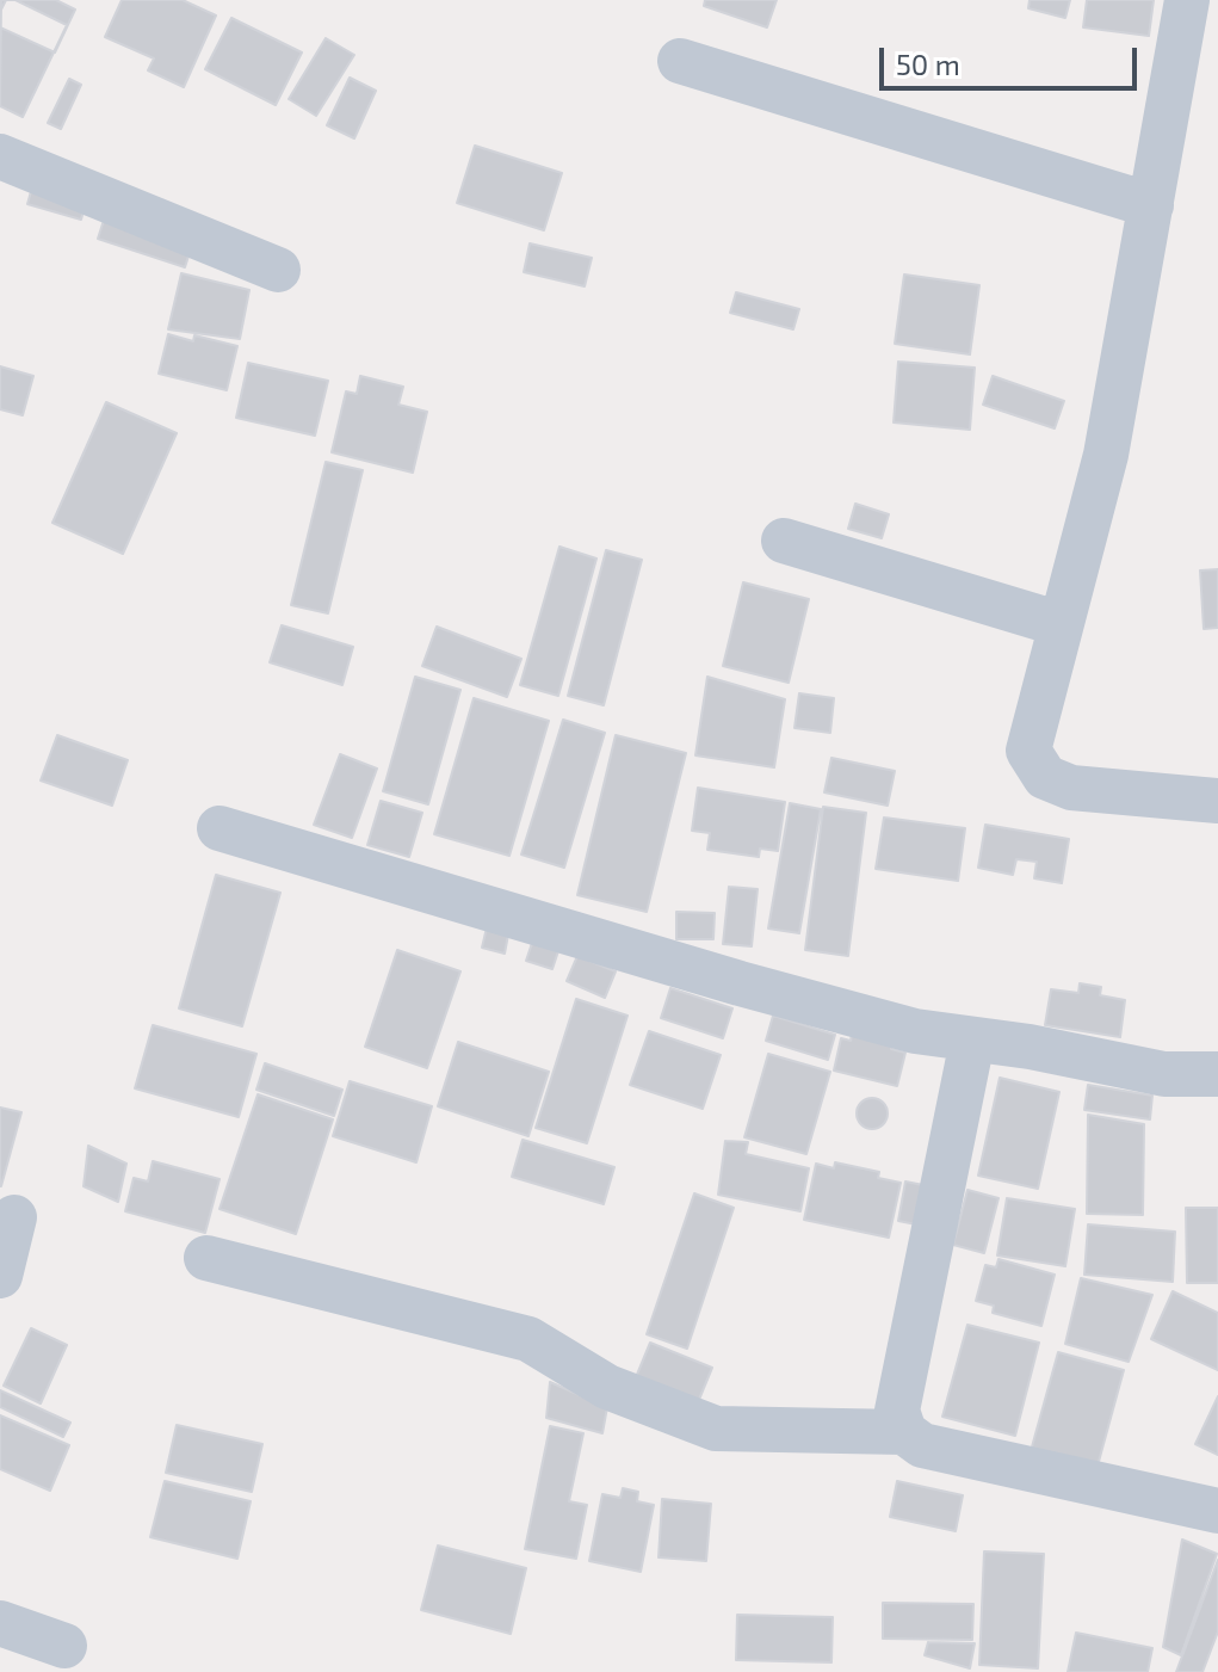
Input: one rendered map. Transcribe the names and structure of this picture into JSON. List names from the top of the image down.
{
  "scale_bar": "50 m"
}
